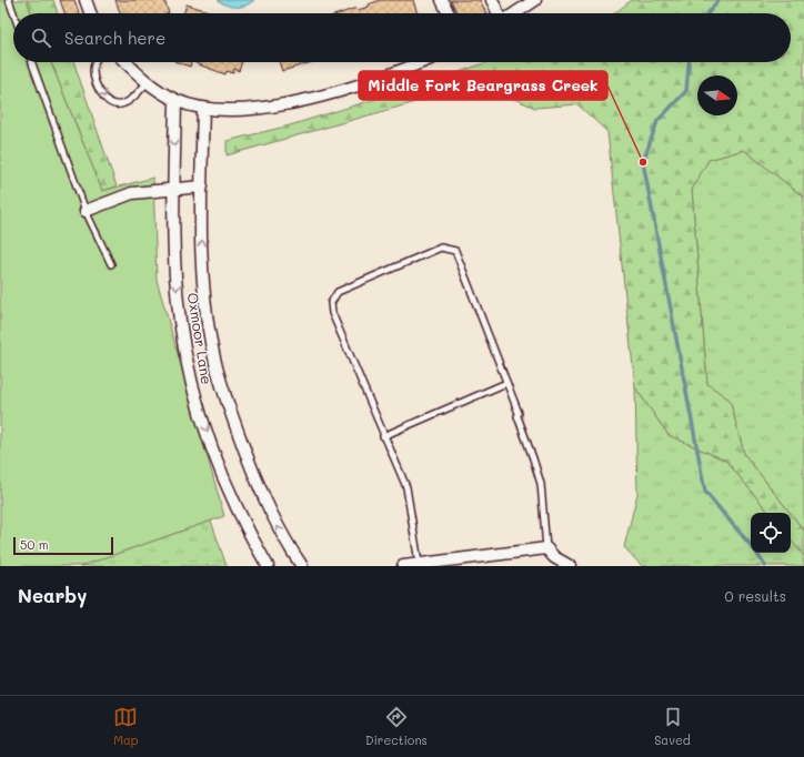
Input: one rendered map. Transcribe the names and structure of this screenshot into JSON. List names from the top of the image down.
{
  "streets": {
    "street": ["Oxmoor Lane"]
  },
  "places": ["Middle Fork Beargrass Creek"],
  "scale_bar": "50 m",
  "north": "right",
  "page": {
    "search": "Search here",
    "scale": "50 m",
    "heading": ["Nearby", "0 results"],
    "nav": ["Map", "Directions", "Saved"]
  }
}
